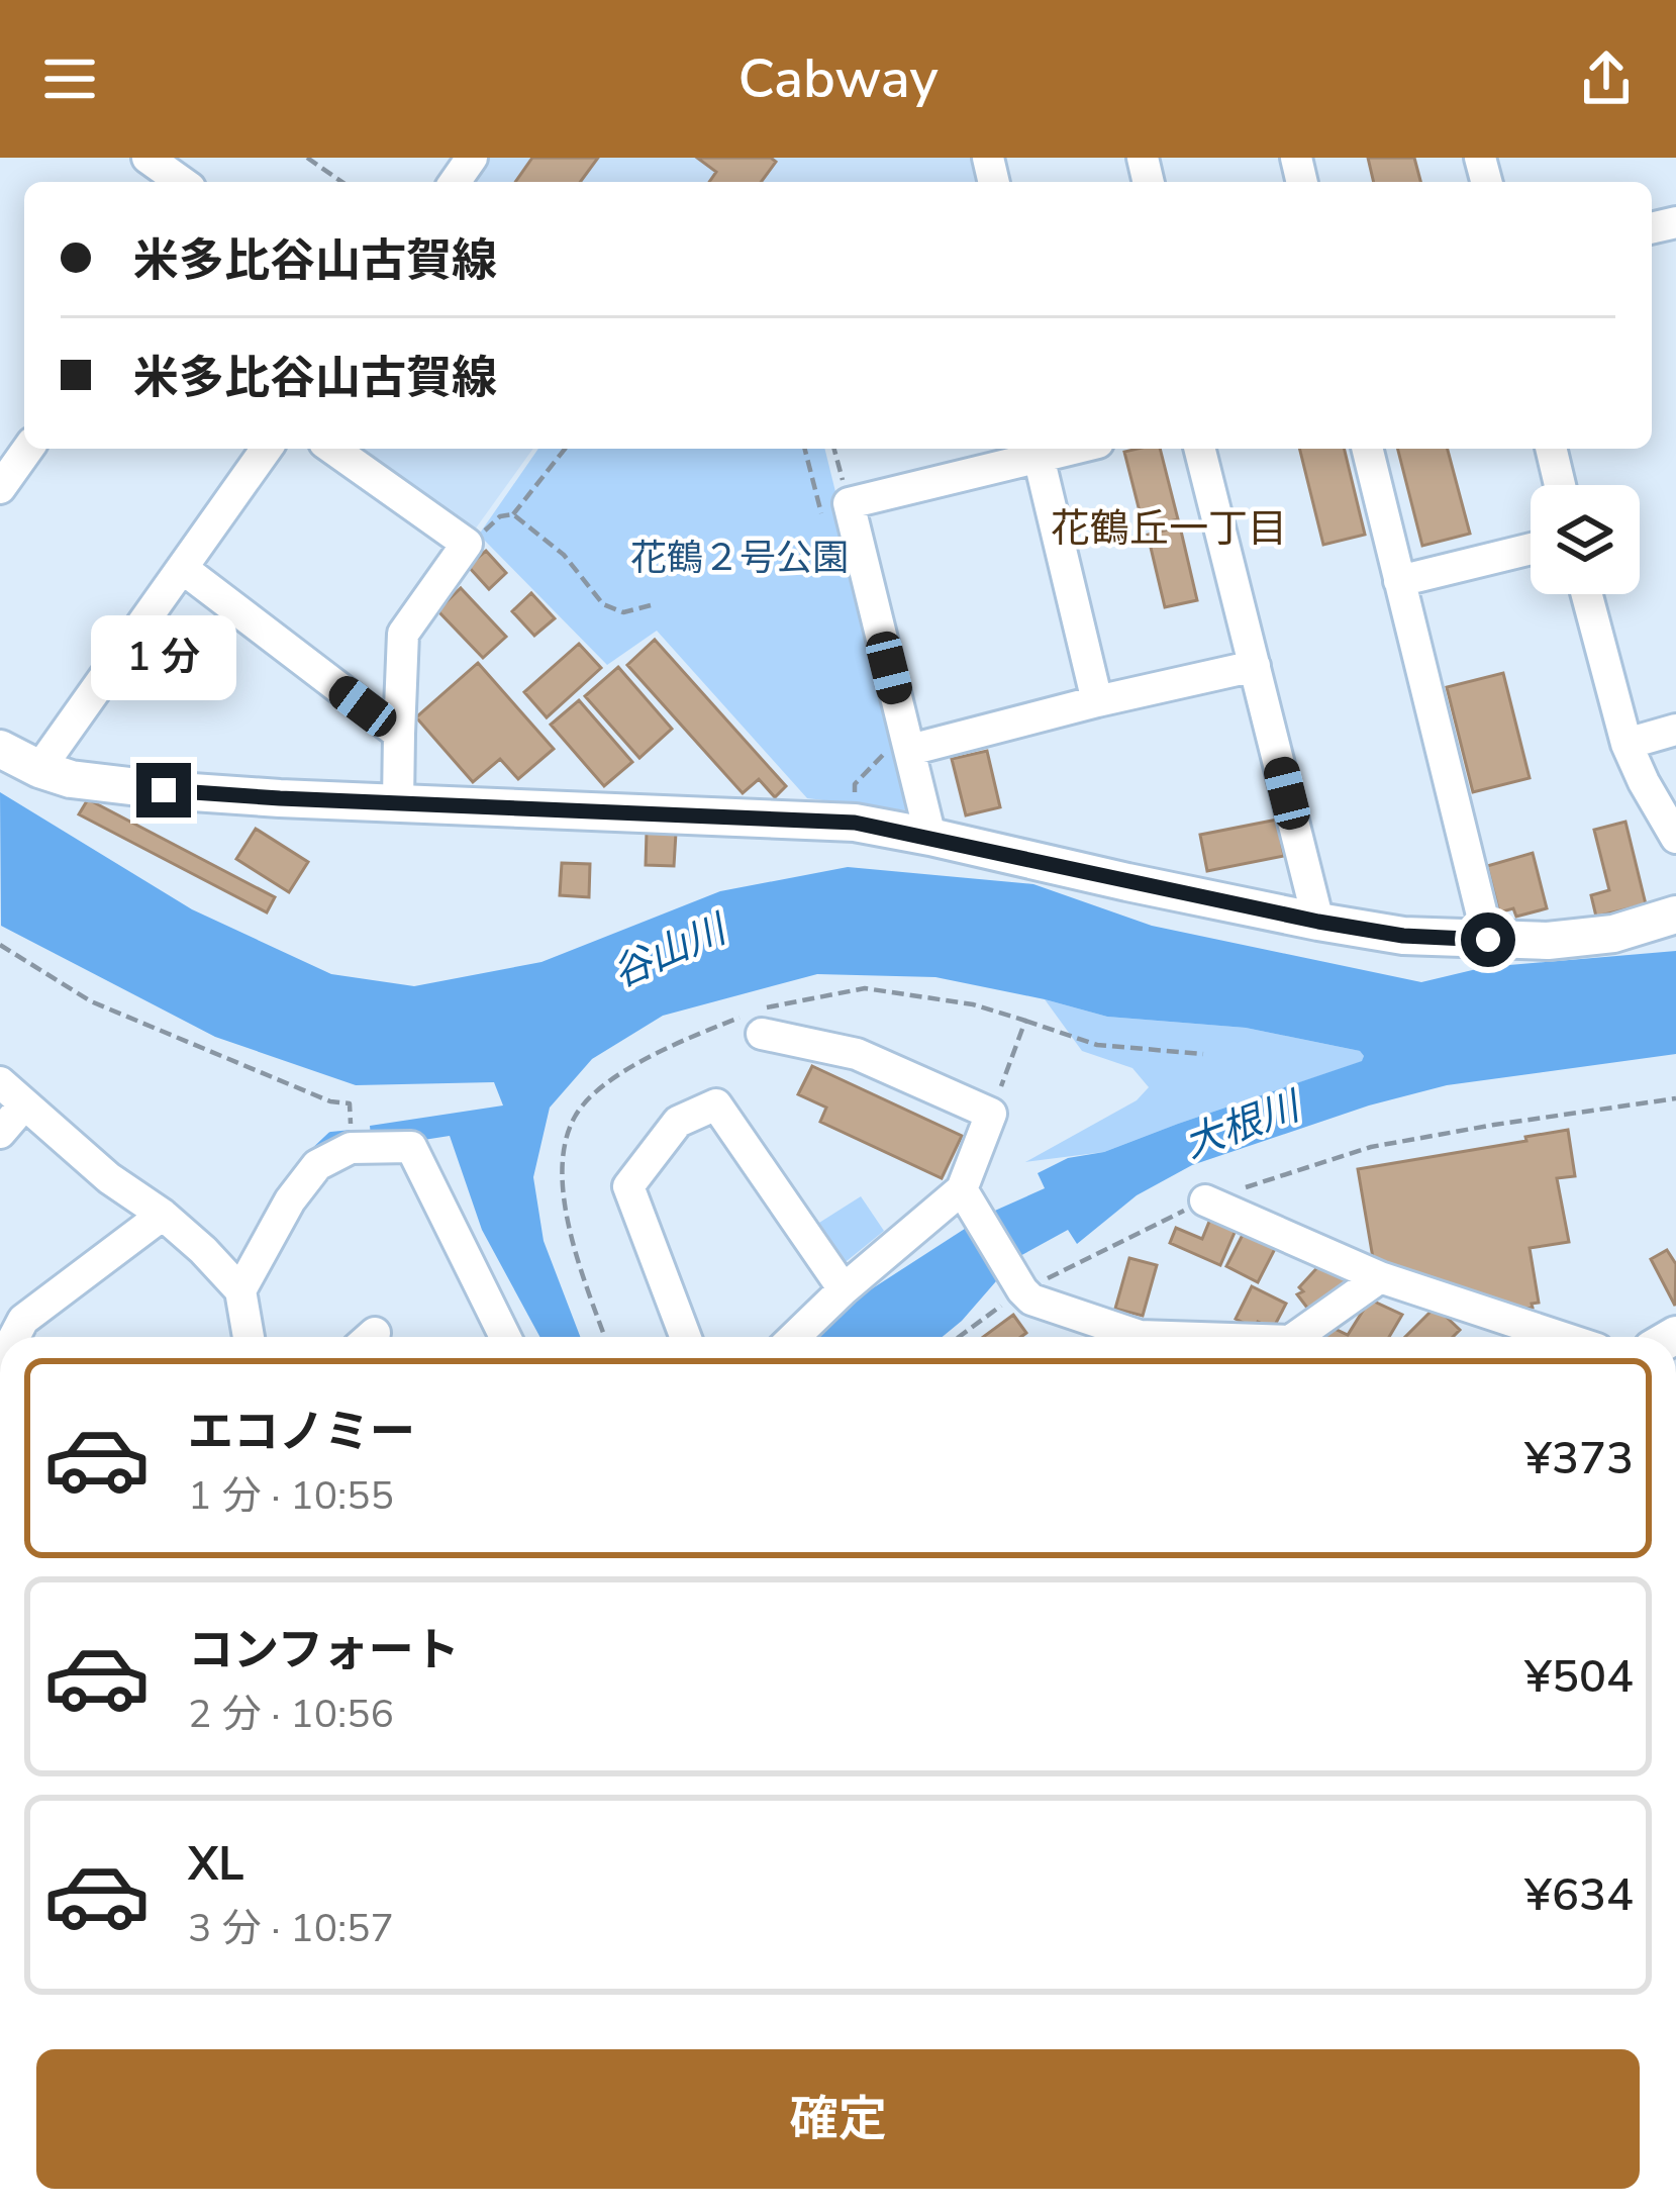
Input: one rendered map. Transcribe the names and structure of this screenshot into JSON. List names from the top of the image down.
{
  "districts": ["花鶴丘一丁目"],
  "water": ["谷山川", "大根川"],
  "parks": ["花鶴２号公園"],
  "page": {
    "header": "Cabway",
    "banner": ["米多比谷山古賀線", "米多比谷山古賀線"],
    "bubble": "1 分",
    "list": [
      {
        "name": "エコノミー",
        "note": "1 分 · 10:55",
        "value": "¥373"
      },
      {
        "name": "コンフォート",
        "note": "2 分 · 10:56",
        "value": "¥504"
      },
      {
        "name": "XL",
        "note": "3 分 · 10:57",
        "value": "¥634"
      }
    ],
    "buttons": "確定"
  }
}
